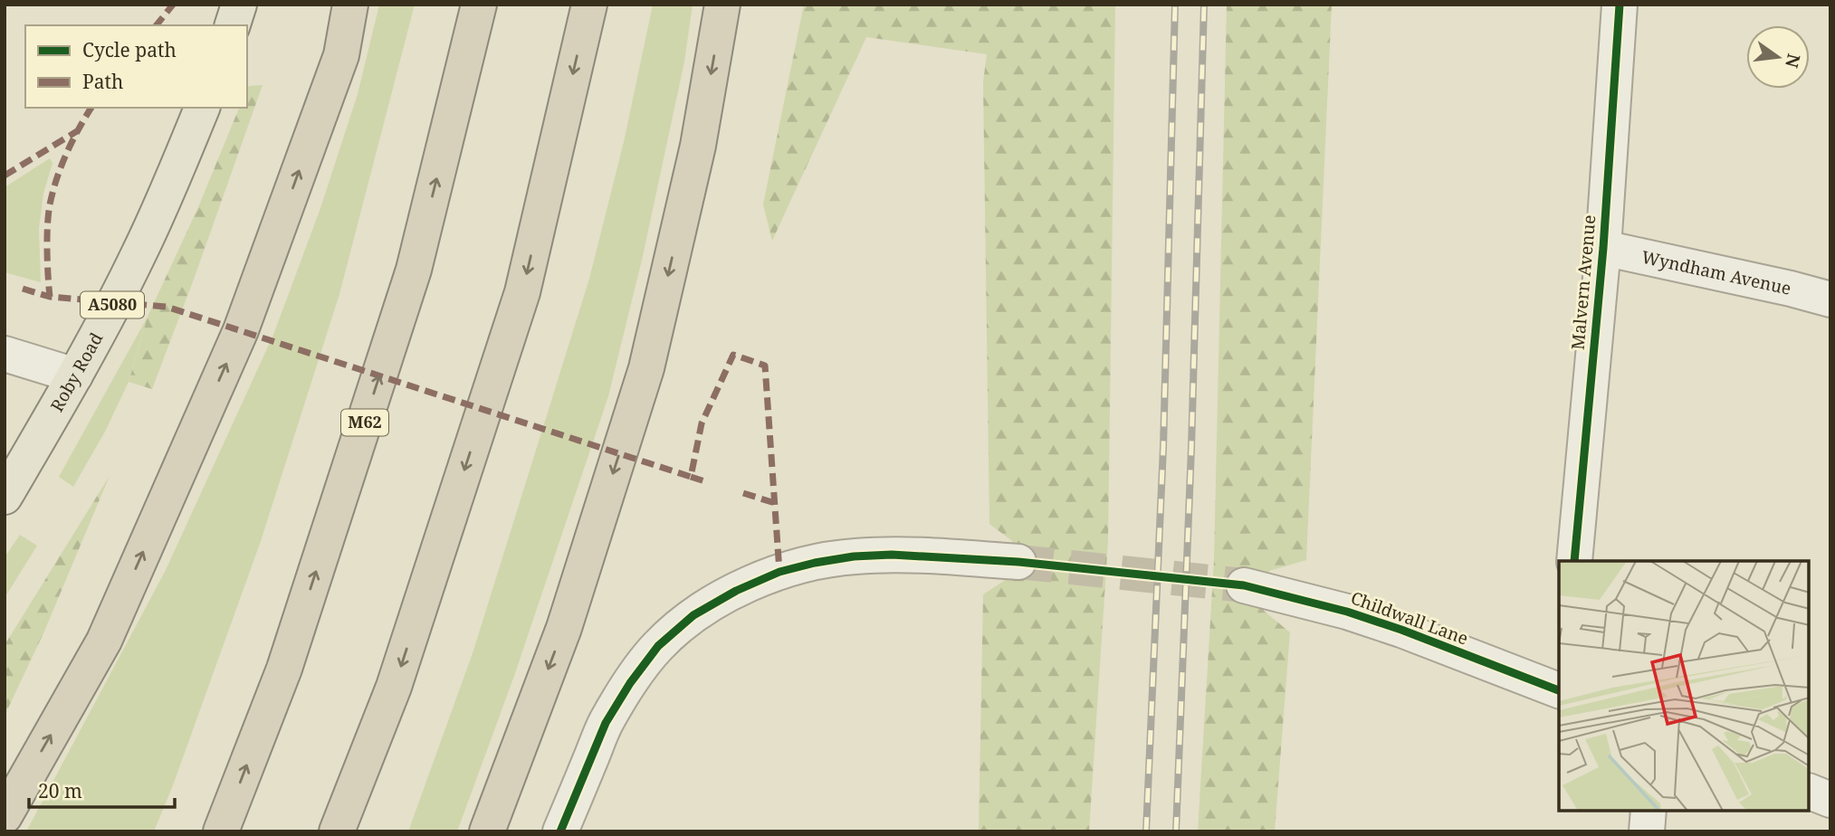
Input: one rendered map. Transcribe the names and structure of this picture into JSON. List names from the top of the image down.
{
  "streets": {
    "highway": ["M62"],
    "main road": ["A5080", "Roby Road"],
    "street": ["Wyndham Avenue", "Malvern Avenue", "Childwall Lane"]
  },
  "crossings": [
    ["Wyndham Avenue", "Malvern Avenue"]
  ],
  "legend": ["Cycle path", "Path"],
  "scale_bar": "20 m",
  "north": "right"
}
